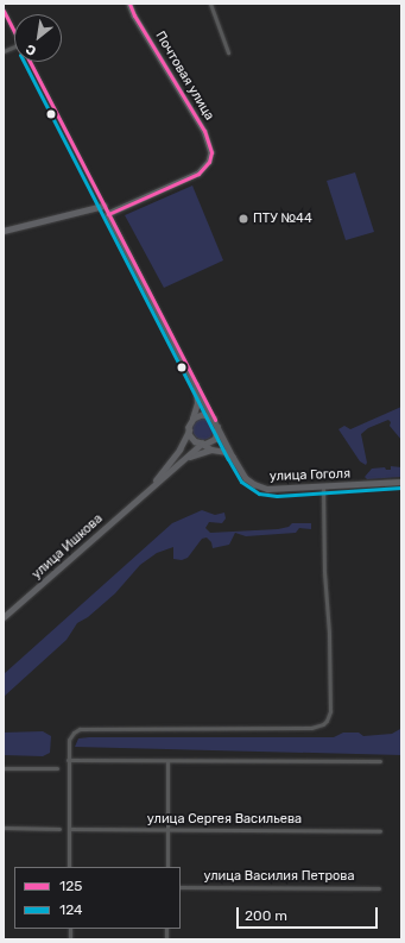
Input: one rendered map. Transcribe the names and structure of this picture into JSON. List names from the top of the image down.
{
  "streets": {
    "main road": ["Почтовая улица", "улица Гоголя", "улица Ишкова"],
    "street": ["улица Сергея Васильева", "улица Василия Петрова"]
  },
  "crossings": [
    ["Почтовая улица", "улица Гоголя"],
    ["улица Гоголя", "улица Ишкова"]
  ],
  "places": ["ПТУ №44"],
  "lines": ["transit line 125", "transit line 124"],
  "legend": ["125", "124"],
  "scale_bar": "200 m",
  "north": "bottom left"
}
